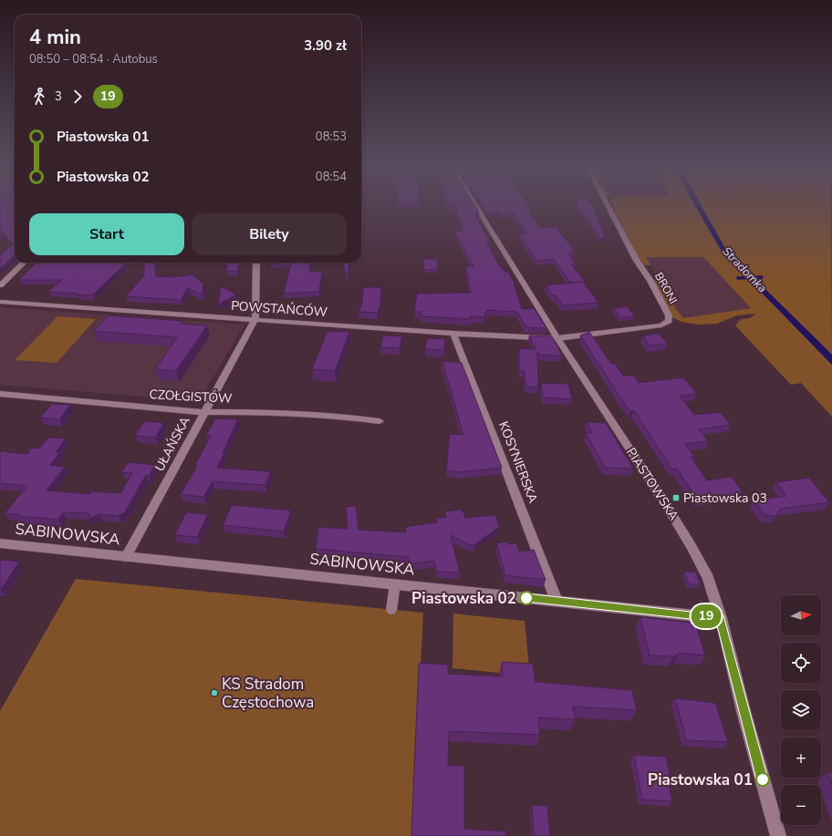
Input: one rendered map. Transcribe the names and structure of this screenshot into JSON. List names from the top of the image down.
{
  "streets": {
    "street": [
      "BRONI",
      "POWSTAŃCÓW",
      "CZOŁGISTÓW",
      "UŁAŃSKA",
      "KOSYNIERSKA",
      "PIASTOWSKA",
      "SABINOWSKA"
    ]
  },
  "crossings": [
    ["BRONI", "POWSTAŃCÓW"],
    ["BRONI", "PIASTOWSKA"],
    ["POWSTAŃCÓW", "UŁAŃSKA"],
    ["POWSTAŃCÓW", "KOSYNIERSKA"],
    ["POWSTAŃCÓW", "PIASTOWSKA"],
    ["CZOŁGISTÓW", "UŁAŃSKA"],
    ["UŁAŃSKA", "SABINOWSKA"],
    ["KOSYNIERSKA", "SABINOWSKA"],
    ["PIASTOWSKA", "SABINOWSKA"]
  ],
  "water": ["Stradomka"],
  "places": {
    "transit": ["Piastowska 03"],
    "other": ["Piastowska 02", "KS Stradom Częstochowa", "Piastowska 01"]
  },
  "lines": ["bus line 19"],
  "north": "right",
  "page": {
    "on_map": "19",
    "heading": ["4 min", "08:50 – 08:54 · Autobus", "3.90 zł"],
    "legs": ["3", "19"],
    "list": [
      {
        "name": "Piastowska 01",
        "value": "08:53"
      },
      {
        "name": "Piastowska 02",
        "value": "08:54"
      }
    ],
    "buttons": ["Start", "Bilety"],
    "map_buttons": ["+", "−"]
  }
}
